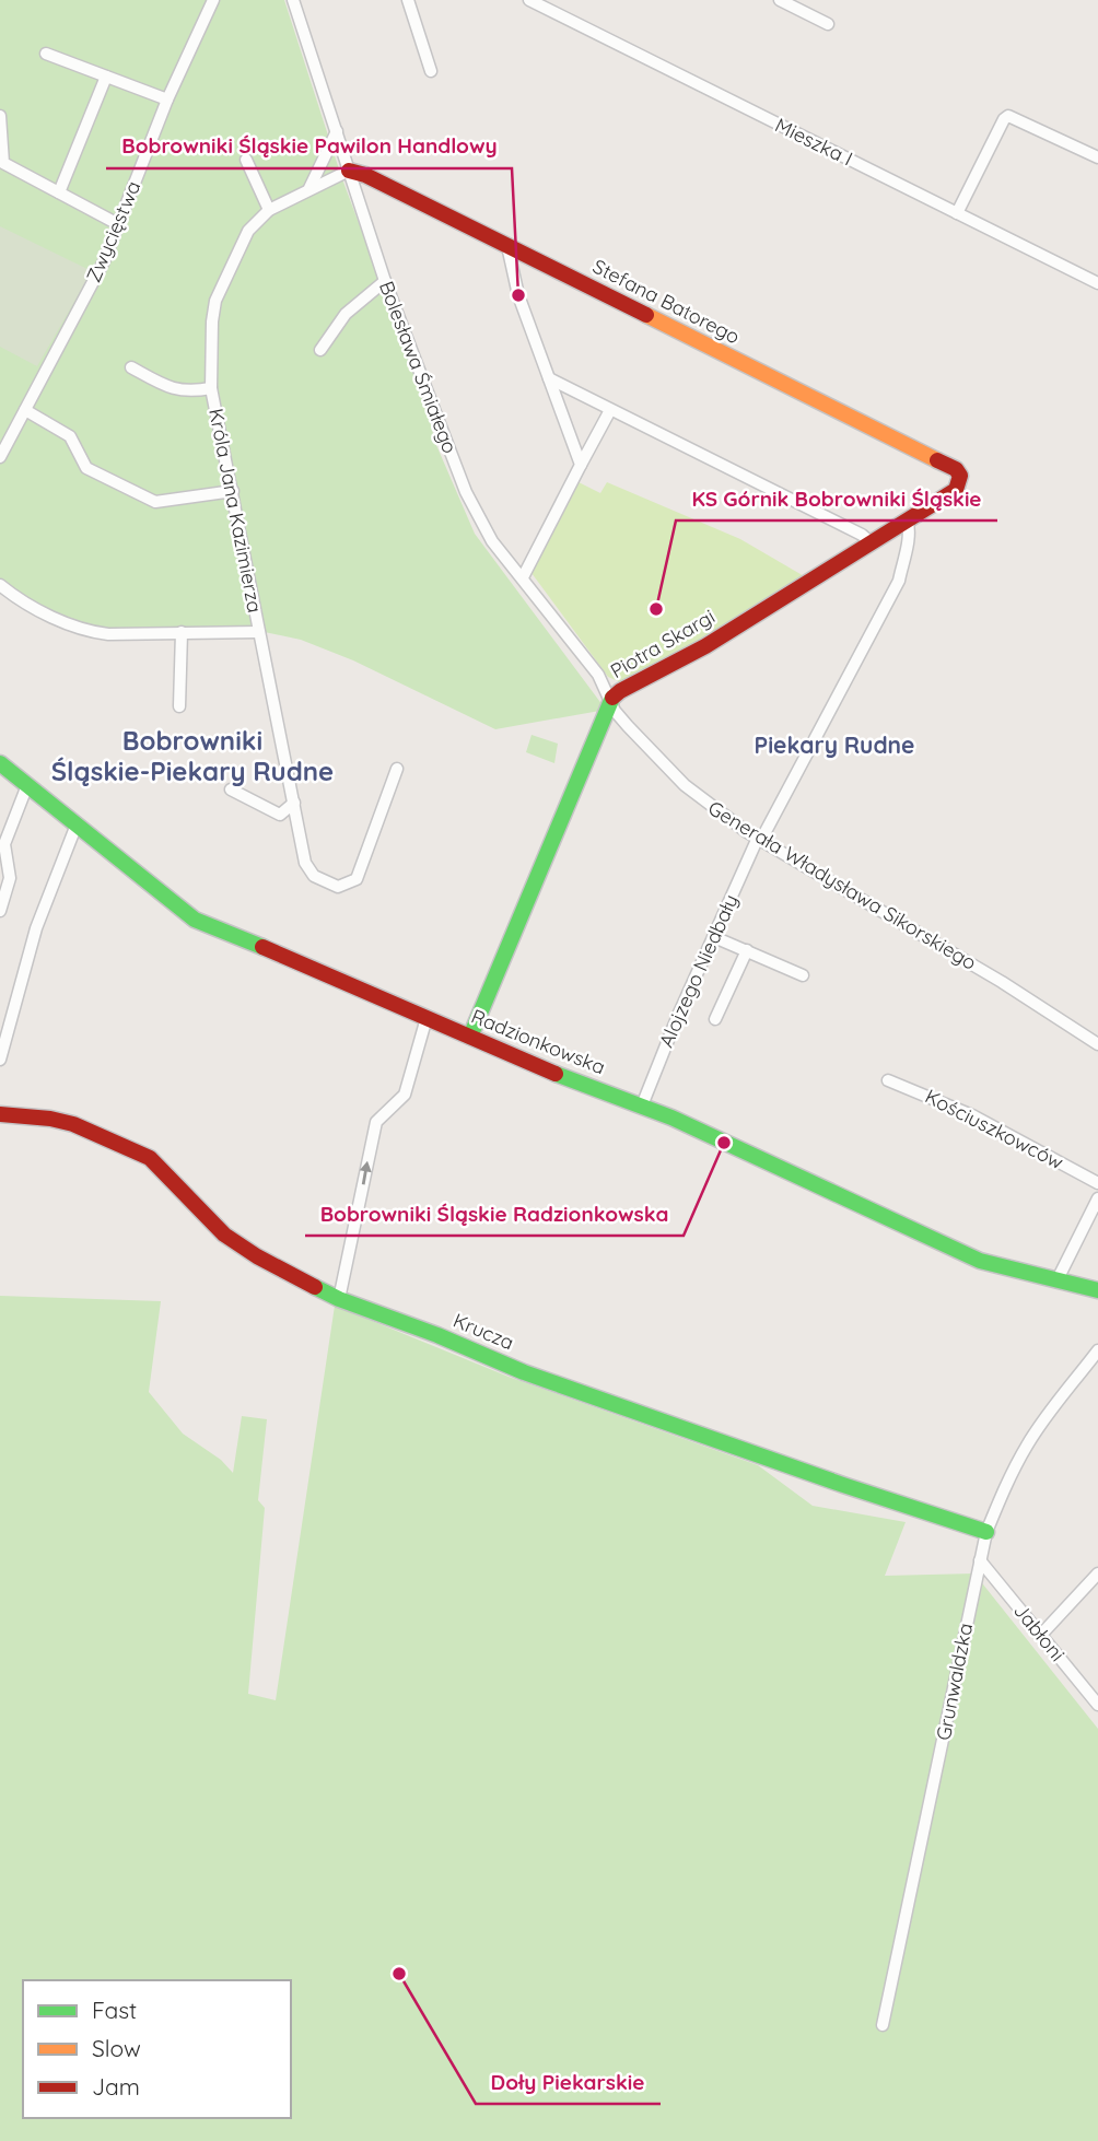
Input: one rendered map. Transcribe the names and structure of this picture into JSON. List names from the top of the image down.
{
  "streets": {
    "street": [
      "Mieszka I",
      "Zwycięstwa",
      "Stefana Batorego",
      "Bolesława Śmiałego",
      "Króla Jana Kazimierza",
      "Piotra Skargi",
      "Generała Władysława Sikorskiego",
      "Alojzego Niedbały",
      "Radzionkowska",
      "Kościuszkowców",
      "Krucza",
      "Jabłoni",
      "Grunwaldzka"
    ]
  },
  "crossings": [
    ["Stefana Batorego", "Bolesława Śmiałego"],
    ["Stefana Batorego", "Króla Jana Kazimierza"],
    ["Stefana Batorego", "Piotra Skargi"],
    ["Bolesława Śmiałego", "Króla Jana Kazimierza"],
    ["Bolesława Śmiałego", "Piotra Skargi"],
    ["Bolesława Śmiałego", "Generała Władysława Sikorskiego"],
    ["Piotra Skargi", "Generała Władysława Sikorskiego"],
    ["Piotra Skargi", "Alojzego Niedbały"],
    ["Piotra Skargi", "Radzionkowska"],
    ["Generała Władysława Sikorskiego", "Alojzego Niedbały"],
    ["Alojzego Niedbały", "Radzionkowska"],
    ["Krucza", "Grunwaldzka"],
    ["Jabłoni", "Grunwaldzka"]
  ],
  "districts": ["Bobrowniki Śląskie-Piekary Rudne", "Piekary Rudne"],
  "places": [
    "Bobrowniki Śląskie Pawilon Handlowy",
    "KS Górnik Bobrowniki Śląskie",
    "Bobrowniki Śląskie Radzionkowska",
    "Doły Piekarskie"
  ],
  "legend": ["Fast", "Slow", "Jam"]
}
